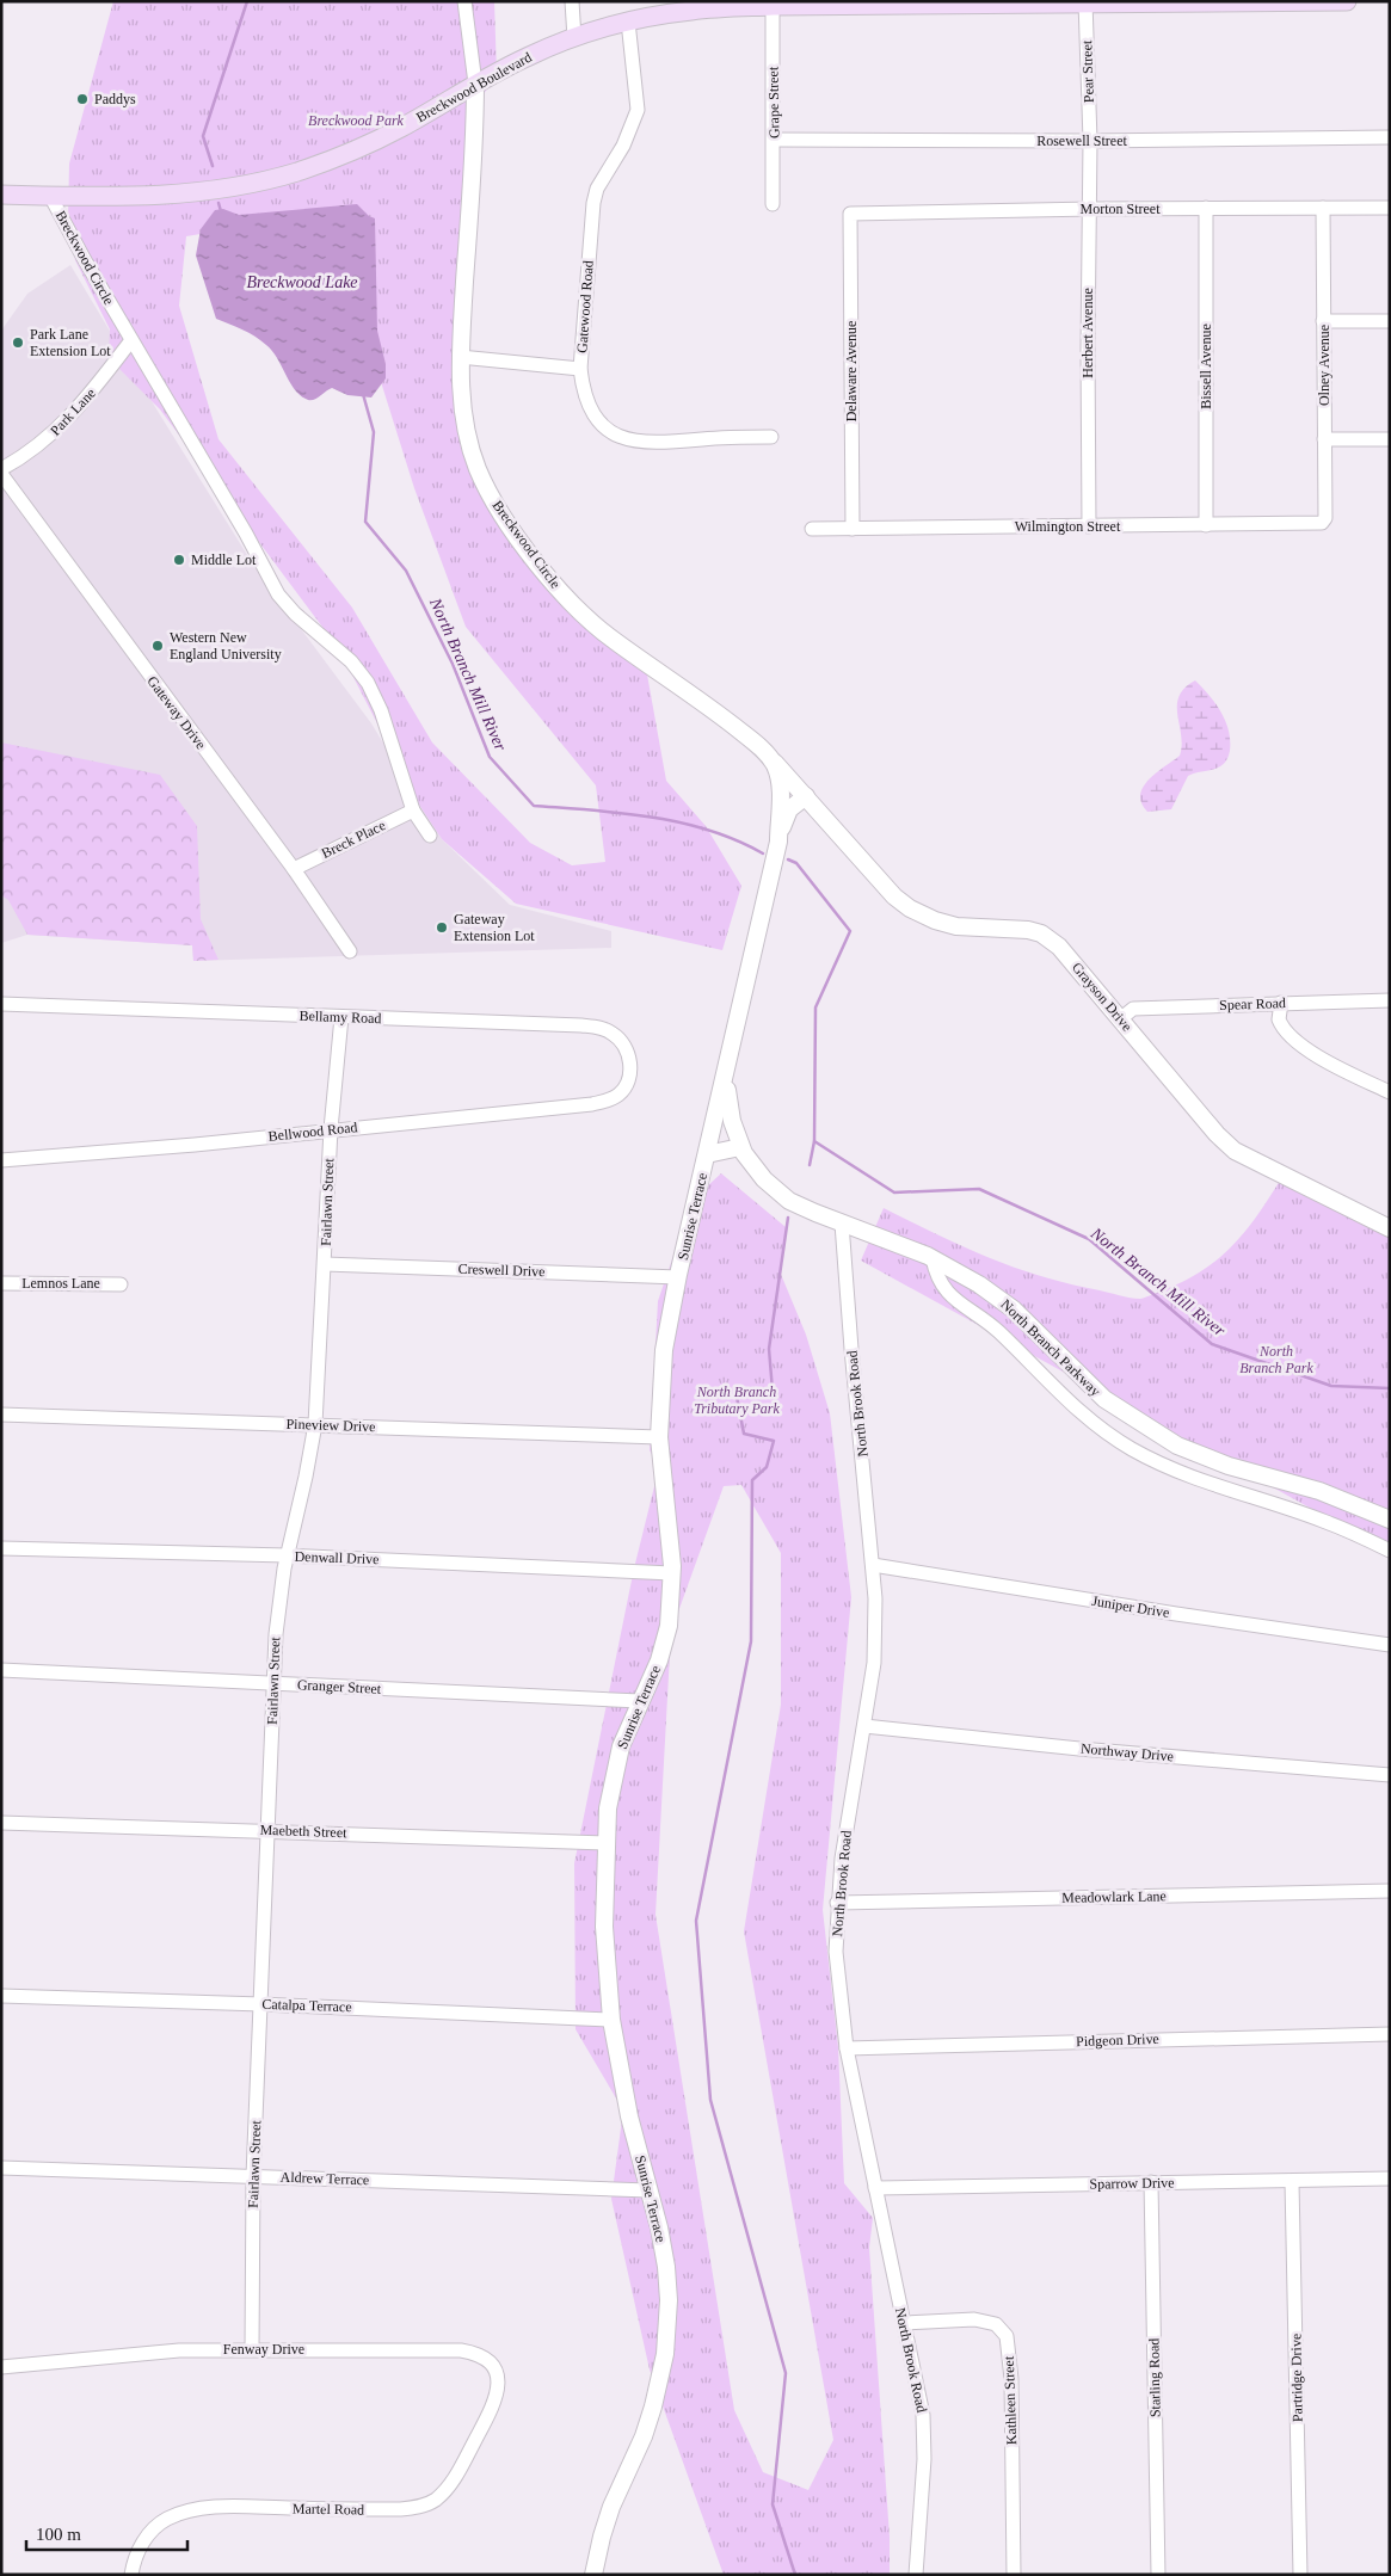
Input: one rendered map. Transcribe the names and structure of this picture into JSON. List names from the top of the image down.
{
  "streets": {
    "main road": ["Breckwood Boulevard"],
    "street": [
      "Pear Street",
      "Grape Street",
      "Rosewell Street",
      "Morton Street",
      "Breckwood Circle",
      "Gatewood Road",
      "Herbert Avenue",
      "Olney Avenue",
      "Bissell Avenue",
      "Delaware Avenue",
      "Park Lane",
      "Wilmington Street",
      "Gateway Drive",
      "Breck Place",
      "Grayson Drive",
      "Spear Road",
      "Bellamy Road",
      "Bellwood Road",
      "Fairlawn Street",
      "Sunrise Terrace",
      "Creswell Drive",
      "Lemnos Lane",
      "North Branch Parkway",
      "North Brook Road",
      "Pineview Drive",
      "Denwall Drive",
      "Juniper Drive",
      "Granger Street",
      "Northway Drive",
      "Maebeth Street",
      "Meadowlark Lane",
      "Catalpa Terrace",
      "Pidgeon Drive",
      "Aldrew Terrace",
      "Sparrow Drive",
      "Fenway Drive",
      "Starling Road",
      "Partridge Drive",
      "Kathleen Street",
      "Martel Road"
    ]
  },
  "crossings": [
    ["Pear Street", "Breckwood Boulevard"],
    ["Pear Street", "Rosewell Street"],
    ["Pear Street", "Herbert Avenue"],
    ["Breckwood Boulevard", "Grape Street"],
    ["Breckwood Boulevard", "Breckwood Circle"],
    ["Breckwood Boulevard", "Gatewood Road"],
    ["Grape Street", "Rosewell Street"],
    ["Rosewell Street", "Herbert Avenue"],
    ["Morton Street", "Herbert Avenue"],
    ["Morton Street", "Olney Avenue"],
    ["Morton Street", "Bissell Avenue"],
    ["Morton Street", "Delaware Avenue"],
    ["Breckwood Circle", "Park Lane"],
    ["Breckwood Circle", "Breck Place"],
    ["Breckwood Circle", "Grayson Drive"],
    ["Breckwood Circle", "Sunrise Terrace"],
    ["Herbert Avenue", "Wilmington Street"],
    ["Olney Avenue", "Wilmington Street"],
    ["Bissell Avenue", "Wilmington Street"],
    ["Delaware Avenue", "Wilmington Street"],
    ["Gateway Drive", "Breck Place"],
    ["Grayson Drive", "Spear Road"],
    ["Bellamy Road", "Bellwood Road"],
    ["Bellamy Road", "Fairlawn Street"],
    ["Bellwood Road", "Fairlawn Street"],
    ["Fairlawn Street", "Creswell Drive"],
    ["Fairlawn Street", "Pineview Drive"],
    ["Fairlawn Street", "Denwall Drive"],
    ["Fairlawn Street", "Granger Street"],
    ["Fairlawn Street", "Maebeth Street"],
    ["Fairlawn Street", "Catalpa Terrace"],
    ["Fairlawn Street", "Aldrew Terrace"],
    ["Fairlawn Street", "Fenway Drive"],
    ["Sunrise Terrace", "Creswell Drive"],
    ["Sunrise Terrace", "North Branch Parkway"],
    ["Sunrise Terrace", "Pineview Drive"],
    ["Sunrise Terrace", "Denwall Drive"],
    ["Sunrise Terrace", "Granger Street"],
    ["Sunrise Terrace", "Maebeth Street"],
    ["Sunrise Terrace", "Catalpa Terrace"],
    ["Sunrise Terrace", "Aldrew Terrace"],
    ["North Branch Parkway", "North Brook Road"],
    ["North Brook Road", "Juniper Drive"],
    ["North Brook Road", "Northway Drive"],
    ["North Brook Road", "Meadowlark Lane"],
    ["North Brook Road", "Pidgeon Drive"],
    ["North Brook Road", "Sparrow Drive"],
    ["North Brook Road", "Kathleen Street"],
    ["Sparrow Drive", "Starling Road"],
    ["Sparrow Drive", "Partridge Drive"],
    ["Fenway Drive", "Martel Road"]
  ],
  "water": ["Breckwood Lake", "North Branch Mill River"],
  "parks": ["Breckwood Park", "North Branch Park", "North Branch Tributary Park"],
  "places": [
    "Paddys",
    "Park Lane Extension Lot",
    "Middle Lot",
    "Western New England University",
    "Gateway Extension Lot"
  ],
  "scale_bar": "100 m"
}
